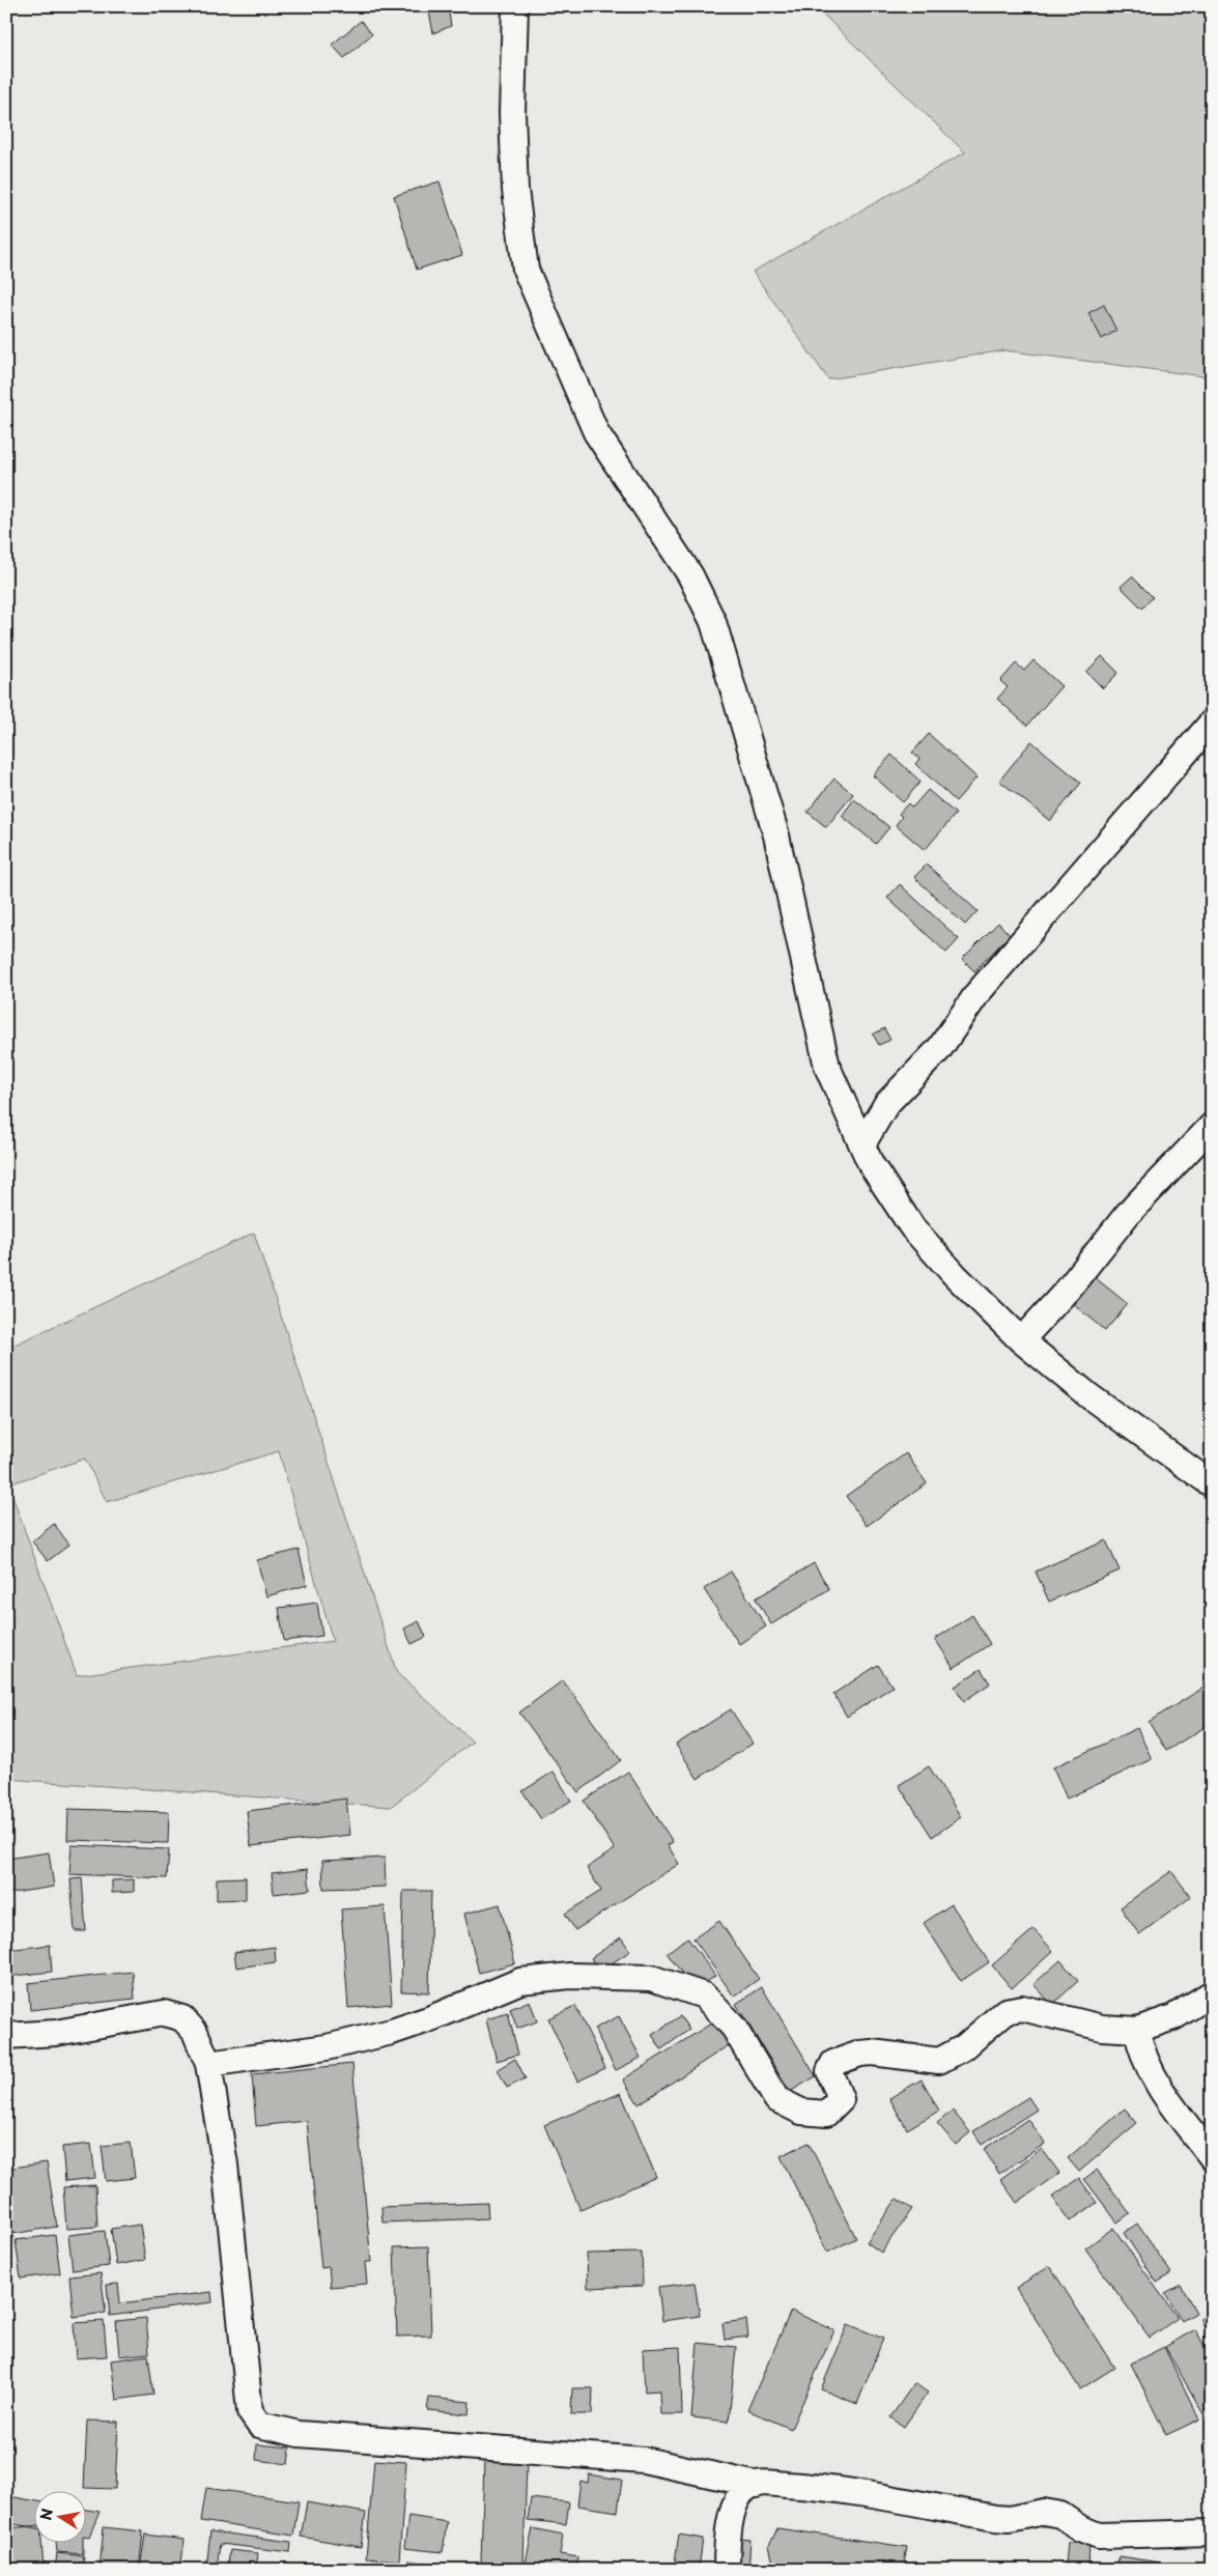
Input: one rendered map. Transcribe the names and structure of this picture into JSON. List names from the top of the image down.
{
  "north": "left"
}
